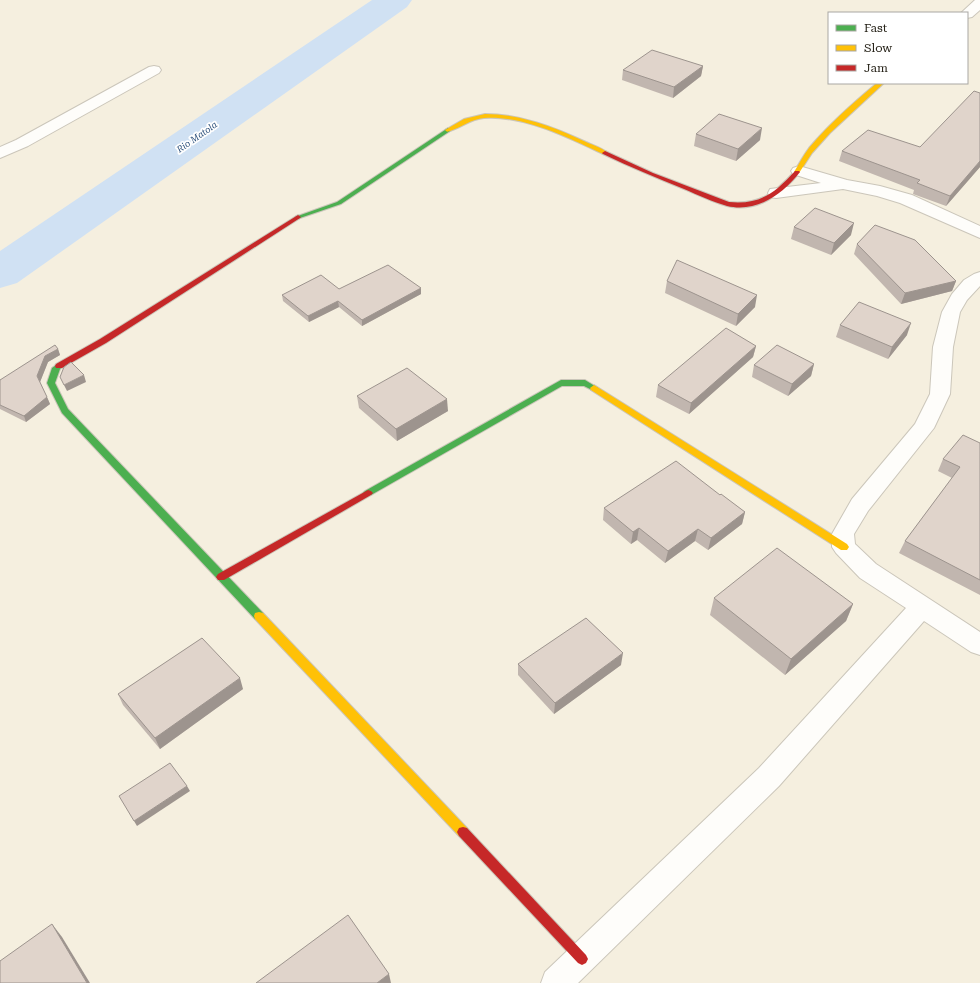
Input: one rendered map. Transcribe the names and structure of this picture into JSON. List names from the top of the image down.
{
  "water": ["Rio Matola"],
  "legend": ["Fast", "Slow", "Jam"]
}
